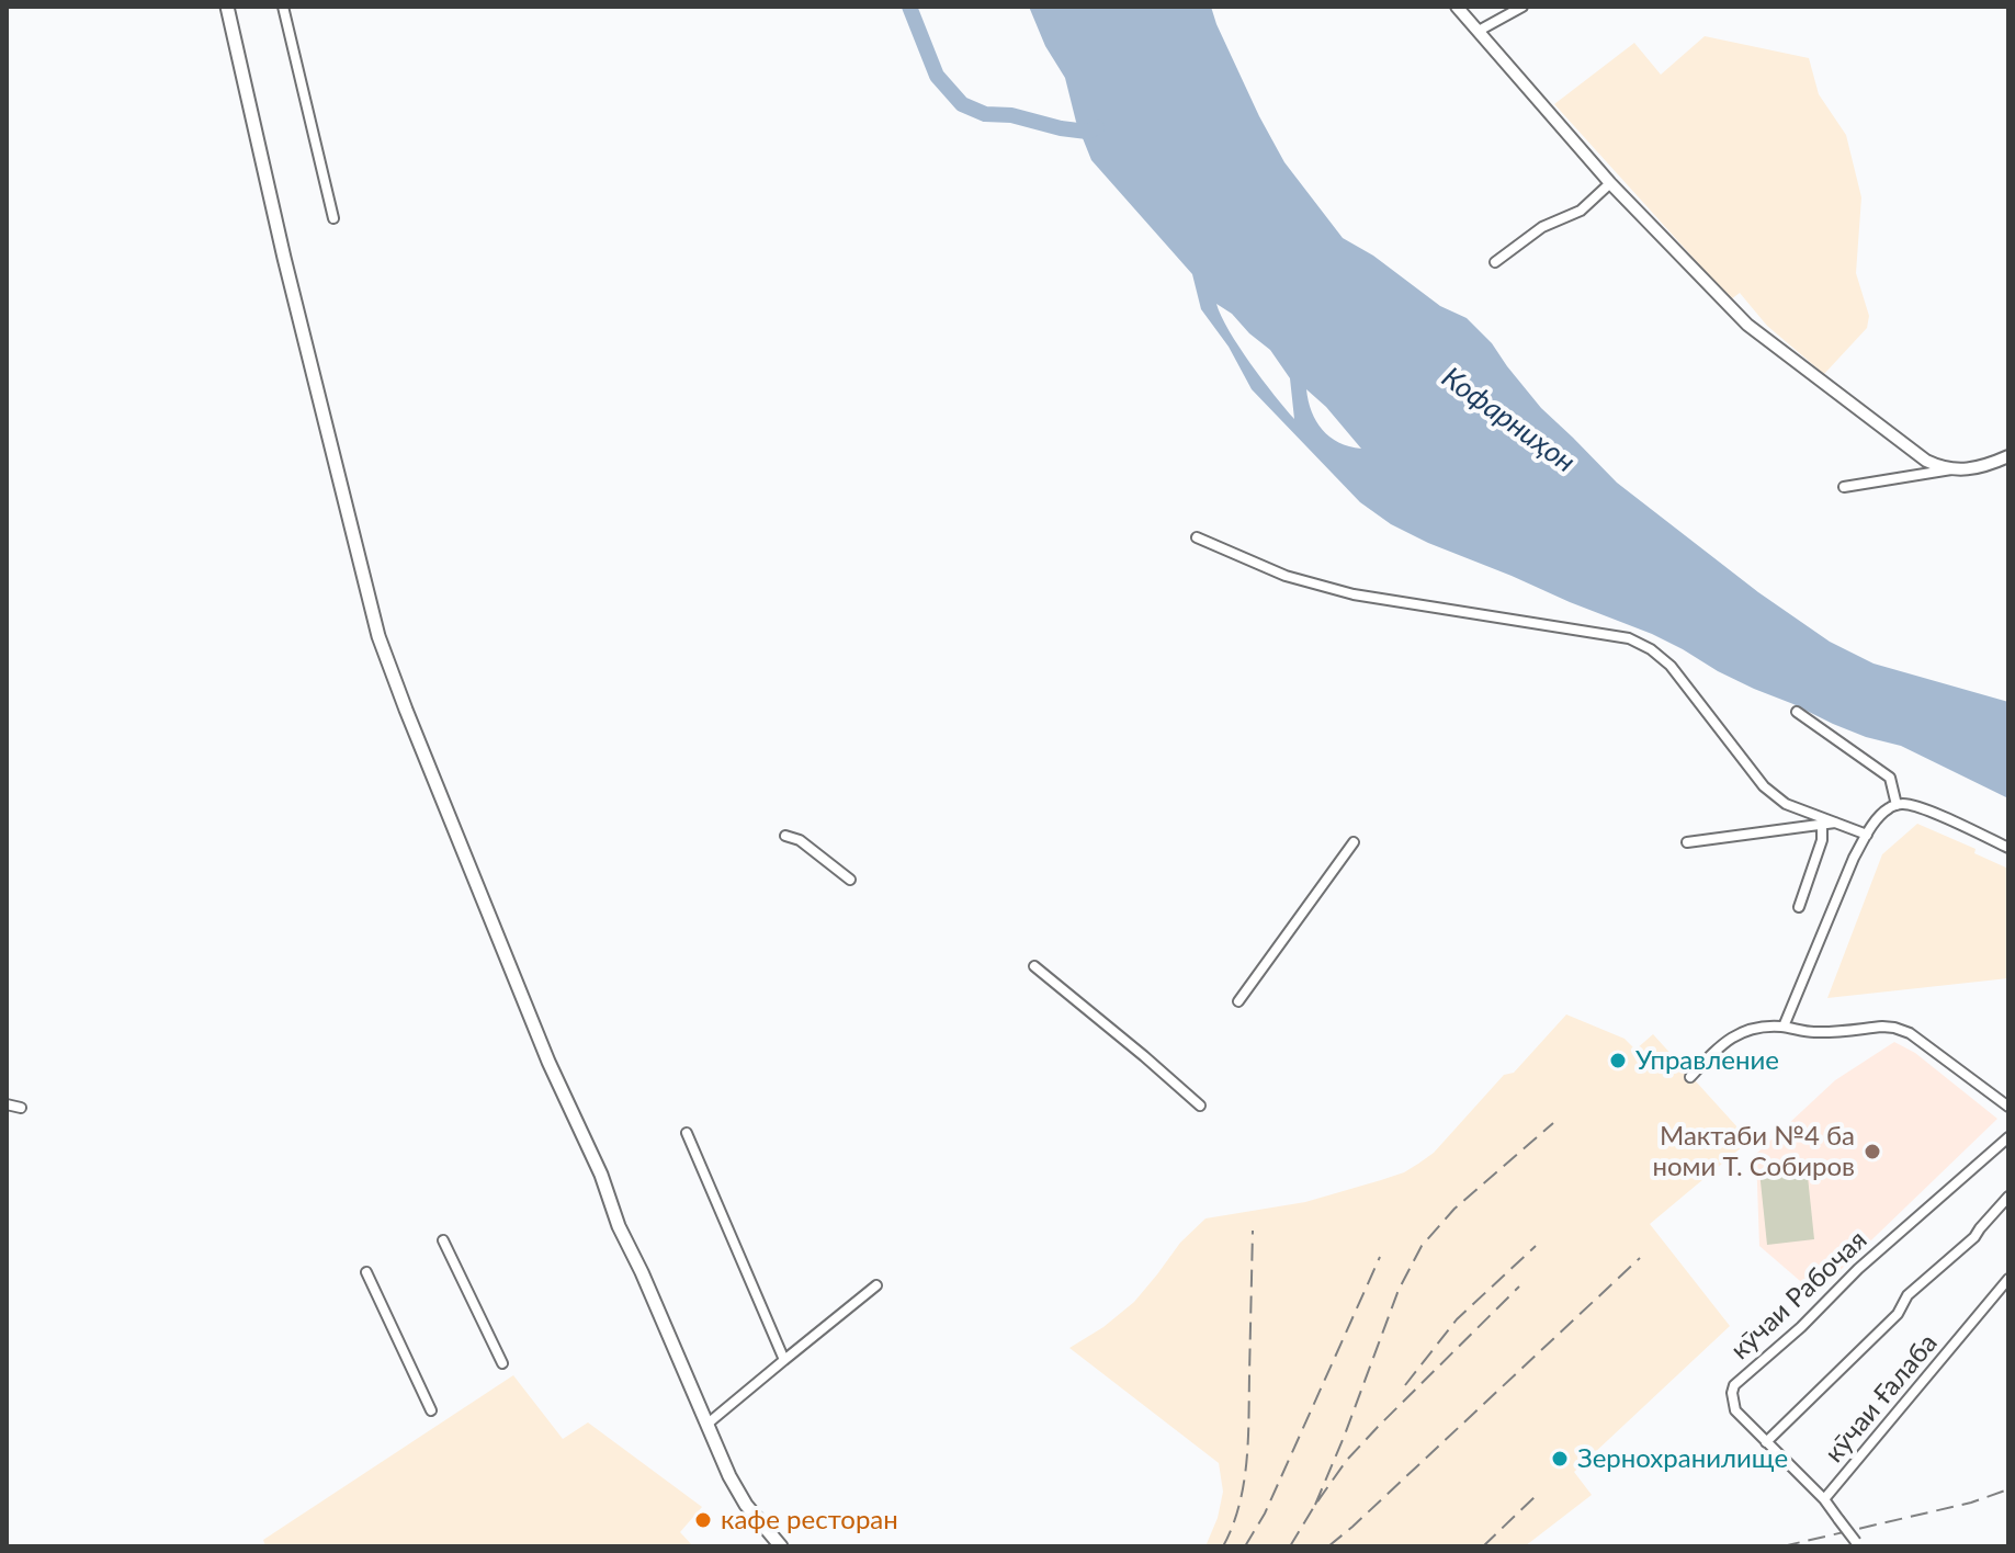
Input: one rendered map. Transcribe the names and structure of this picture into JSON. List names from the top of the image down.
{
  "streets": {
    "street": ["кӯчаи Рабочая", "кӯчаи Ғалаба"]
  },
  "crossings": [
    ["кӯчаи Рабочая", "кӯчаи Ғалаба"]
  ],
  "water": ["Кофарниҳон"],
  "places": [
    "Управление",
    "Мактаби №4 ба номи Т. Собиров",
    "Зернохранилище",
    "кафе ресторан"
  ]
}
